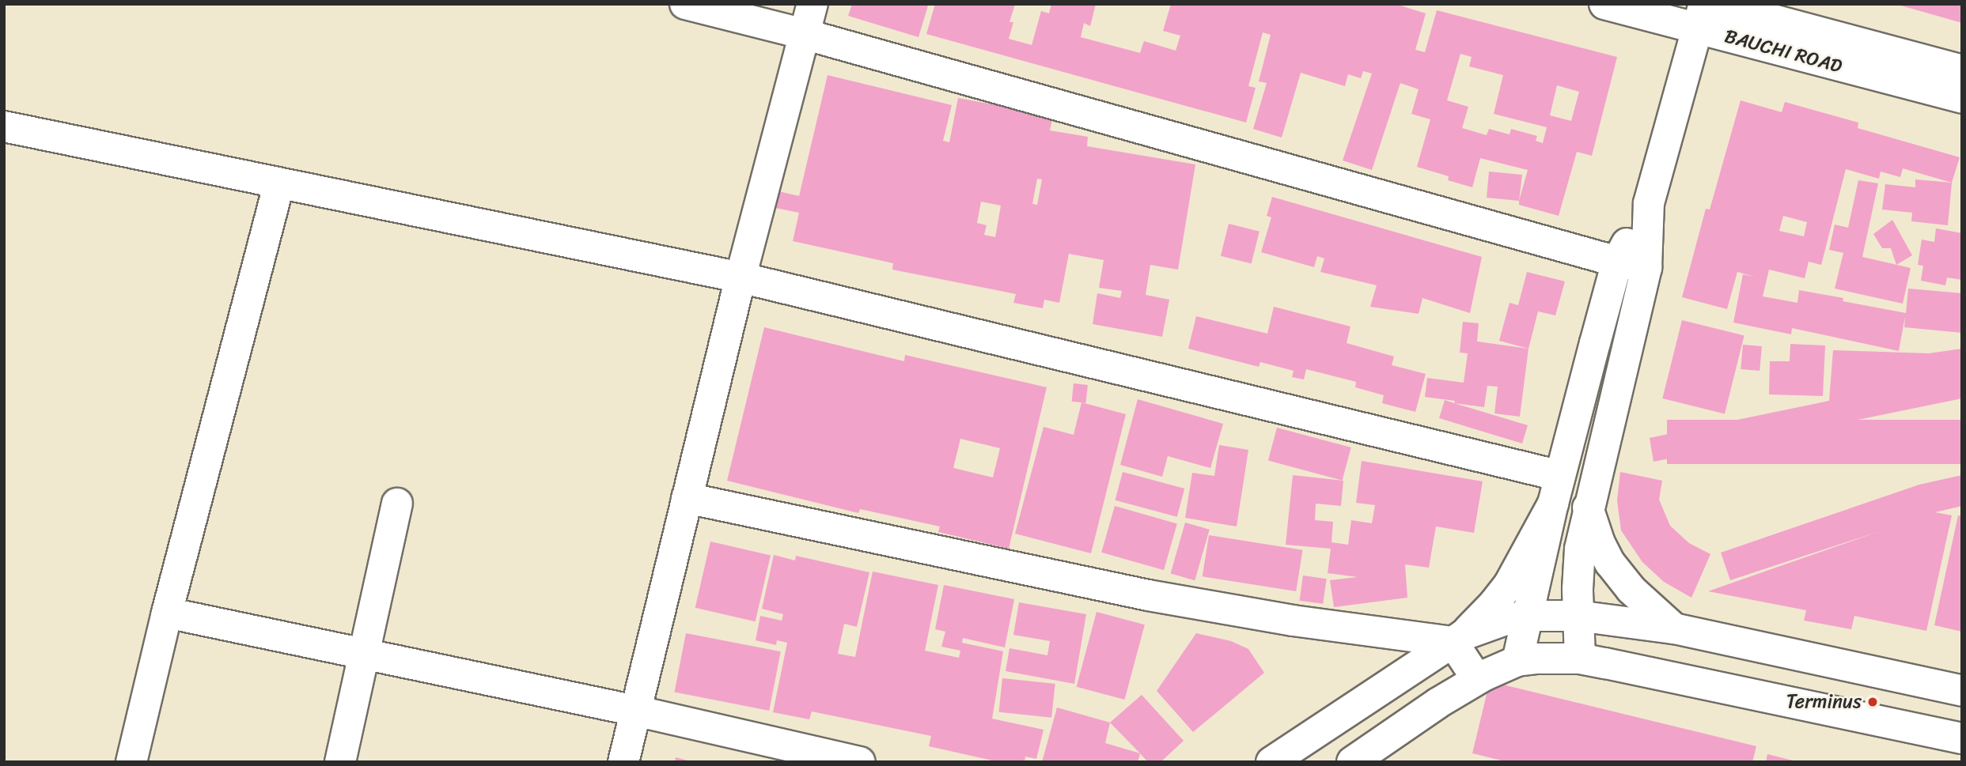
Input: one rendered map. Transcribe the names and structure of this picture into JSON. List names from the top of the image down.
{
  "streets": {
    "main road": ["BAUCHI ROAD"]
  },
  "places": ["Terminus"]
}
